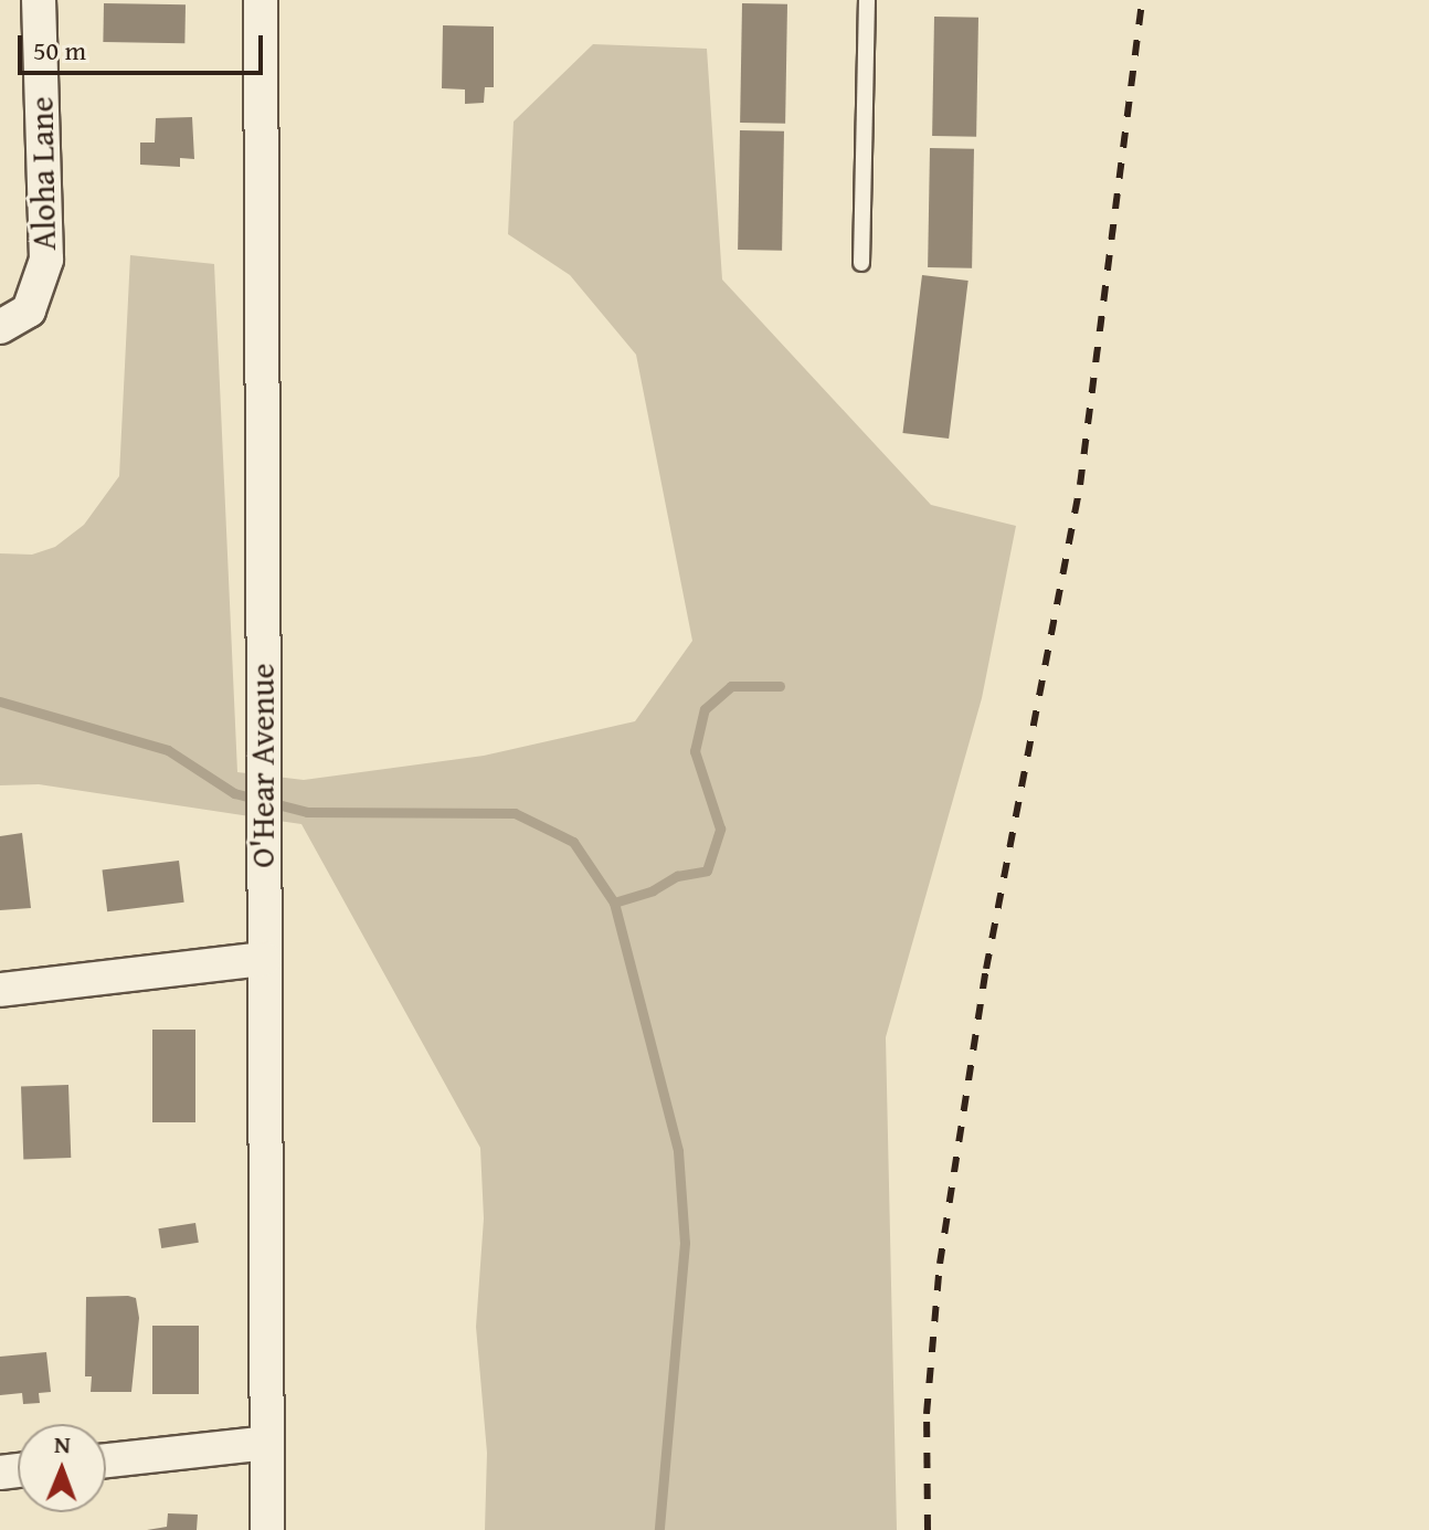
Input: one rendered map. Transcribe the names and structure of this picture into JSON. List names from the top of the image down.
{
  "streets": {
    "street": ["Aloha Lane", "O'Hear Avenue"]
  },
  "scale_bar": "50 m",
  "north": "top"
}
